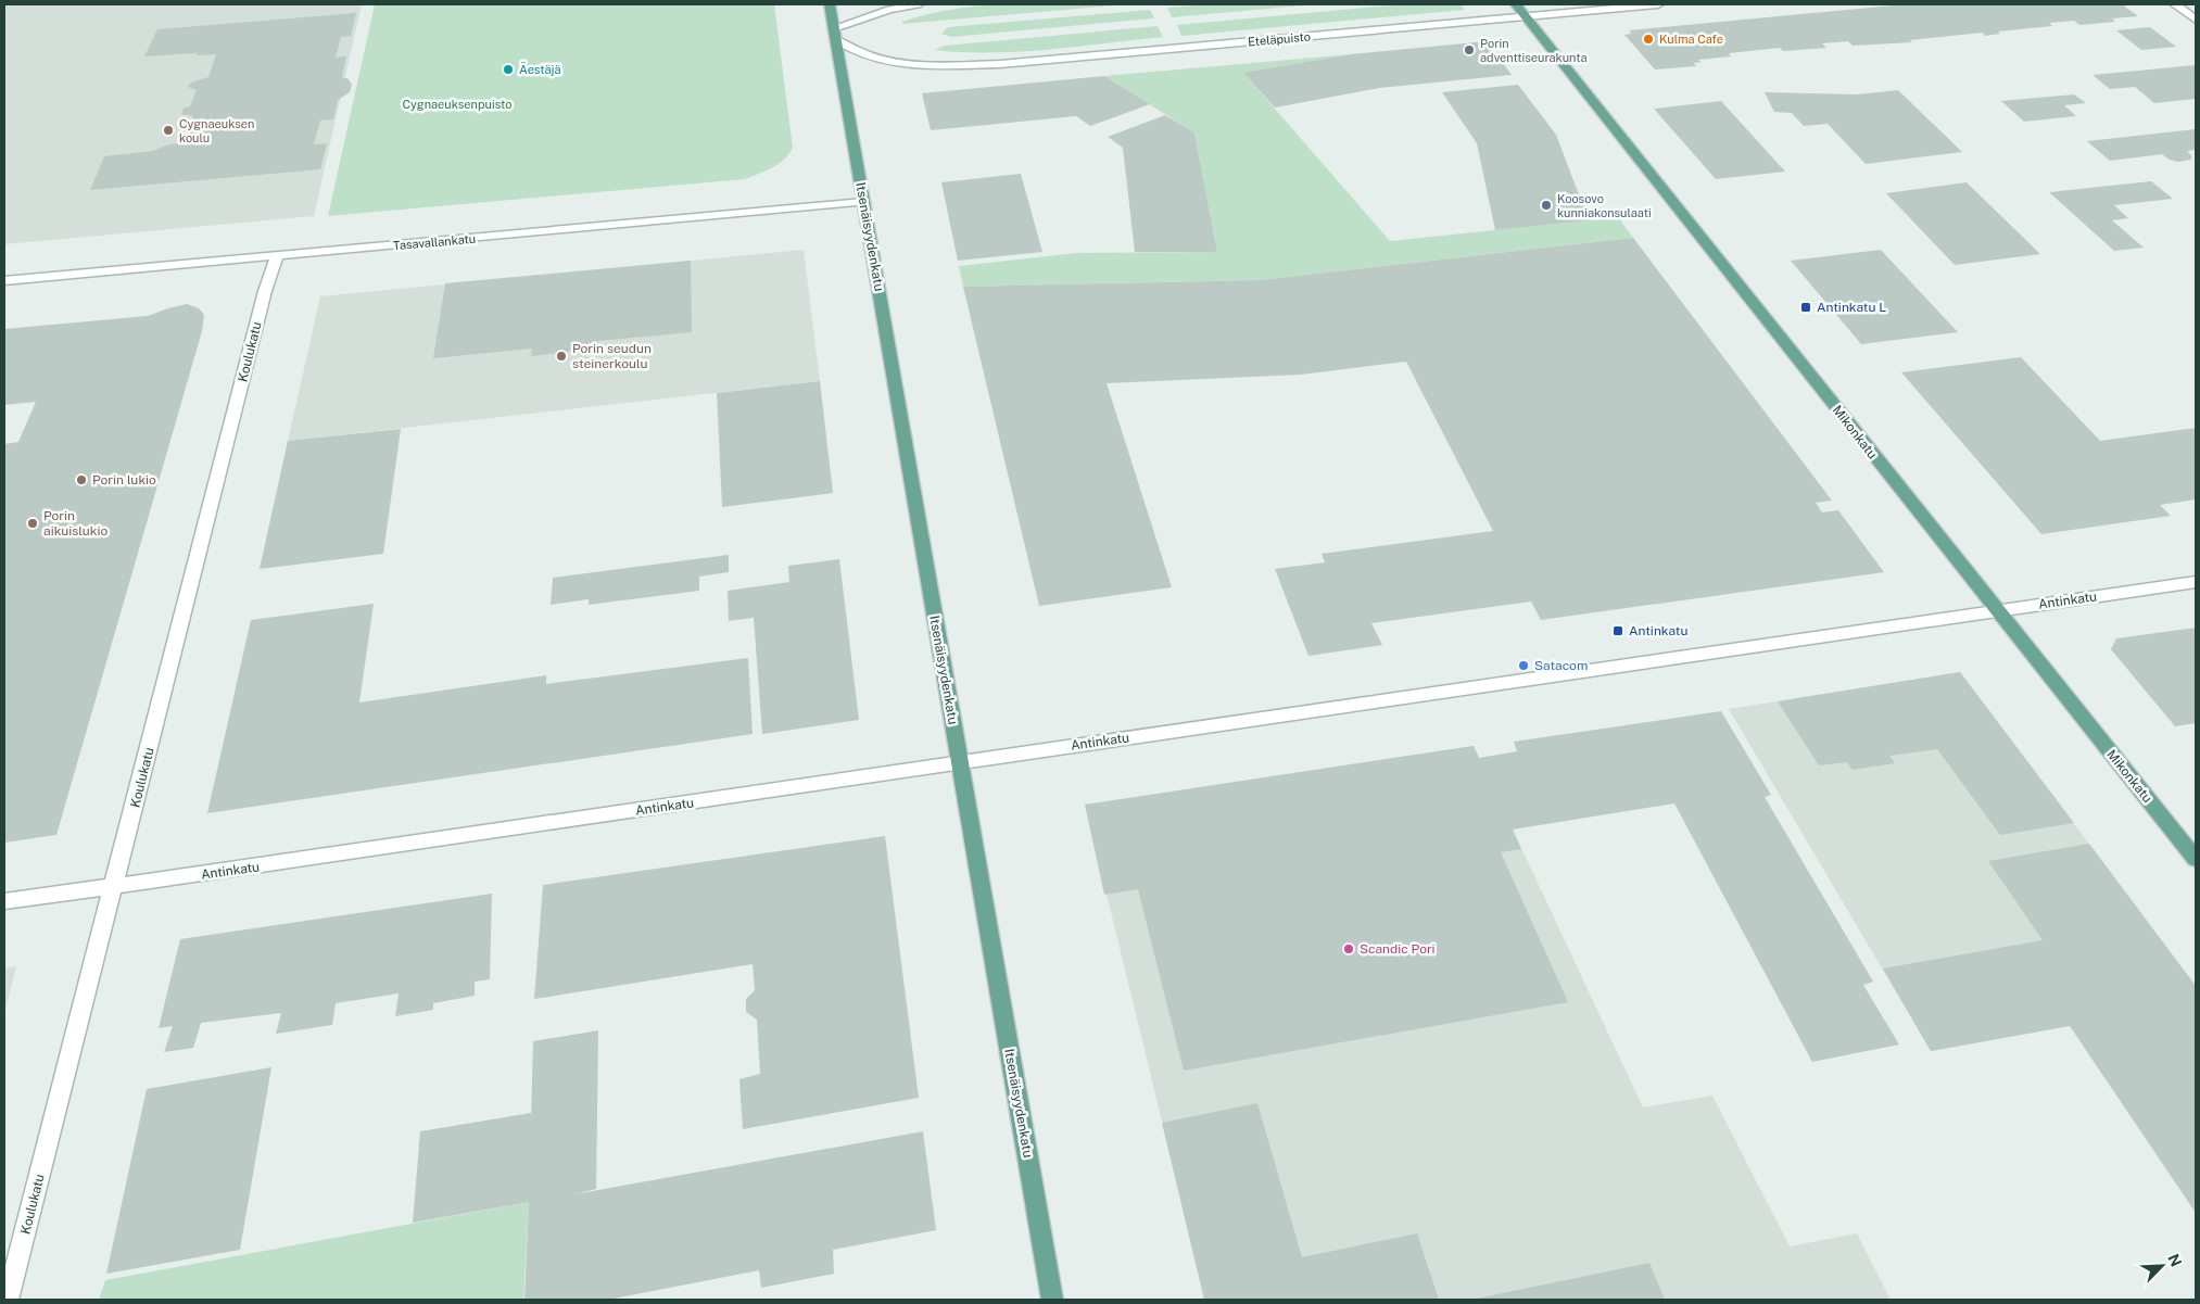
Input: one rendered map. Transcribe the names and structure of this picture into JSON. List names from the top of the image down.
{
  "streets": {
    "main road": ["Itsenäisyydenkatu", "Mikonkatu"],
    "street": [
      "Eteläpuisto",
      "Tasavallankatu",
      "Koulukatu",
      "Antinkatu"
    ]
  },
  "crossings": [
    ["Eteläpuisto", "Itsenäisyydenkatu"],
    ["Eteläpuisto", "Mikonkatu"],
    ["Itsenäisyydenkatu", "Tasavallankatu"],
    ["Itsenäisyydenkatu", "Antinkatu"],
    ["Tasavallankatu", "Koulukatu"],
    ["Koulukatu", "Antinkatu"],
    ["Mikonkatu", "Antinkatu"]
  ],
  "parks": ["Cygnaeuksenpuisto"],
  "places": {
    "other": [
      "Kulma Cafe",
      "Porin adventtiseurakunta",
      "Äestäjä",
      "Cygnaeuksen koulu",
      "Koosovo kunniakonsulaati",
      "Porin seudun steinerkoulu",
      "Porin lukio",
      "Porin aikuislukio",
      "Satacom",
      "Scandic Pori"
    ],
    "transit": ["Antinkatu L", "Antinkatu"]
  },
  "north": "top right"
}
